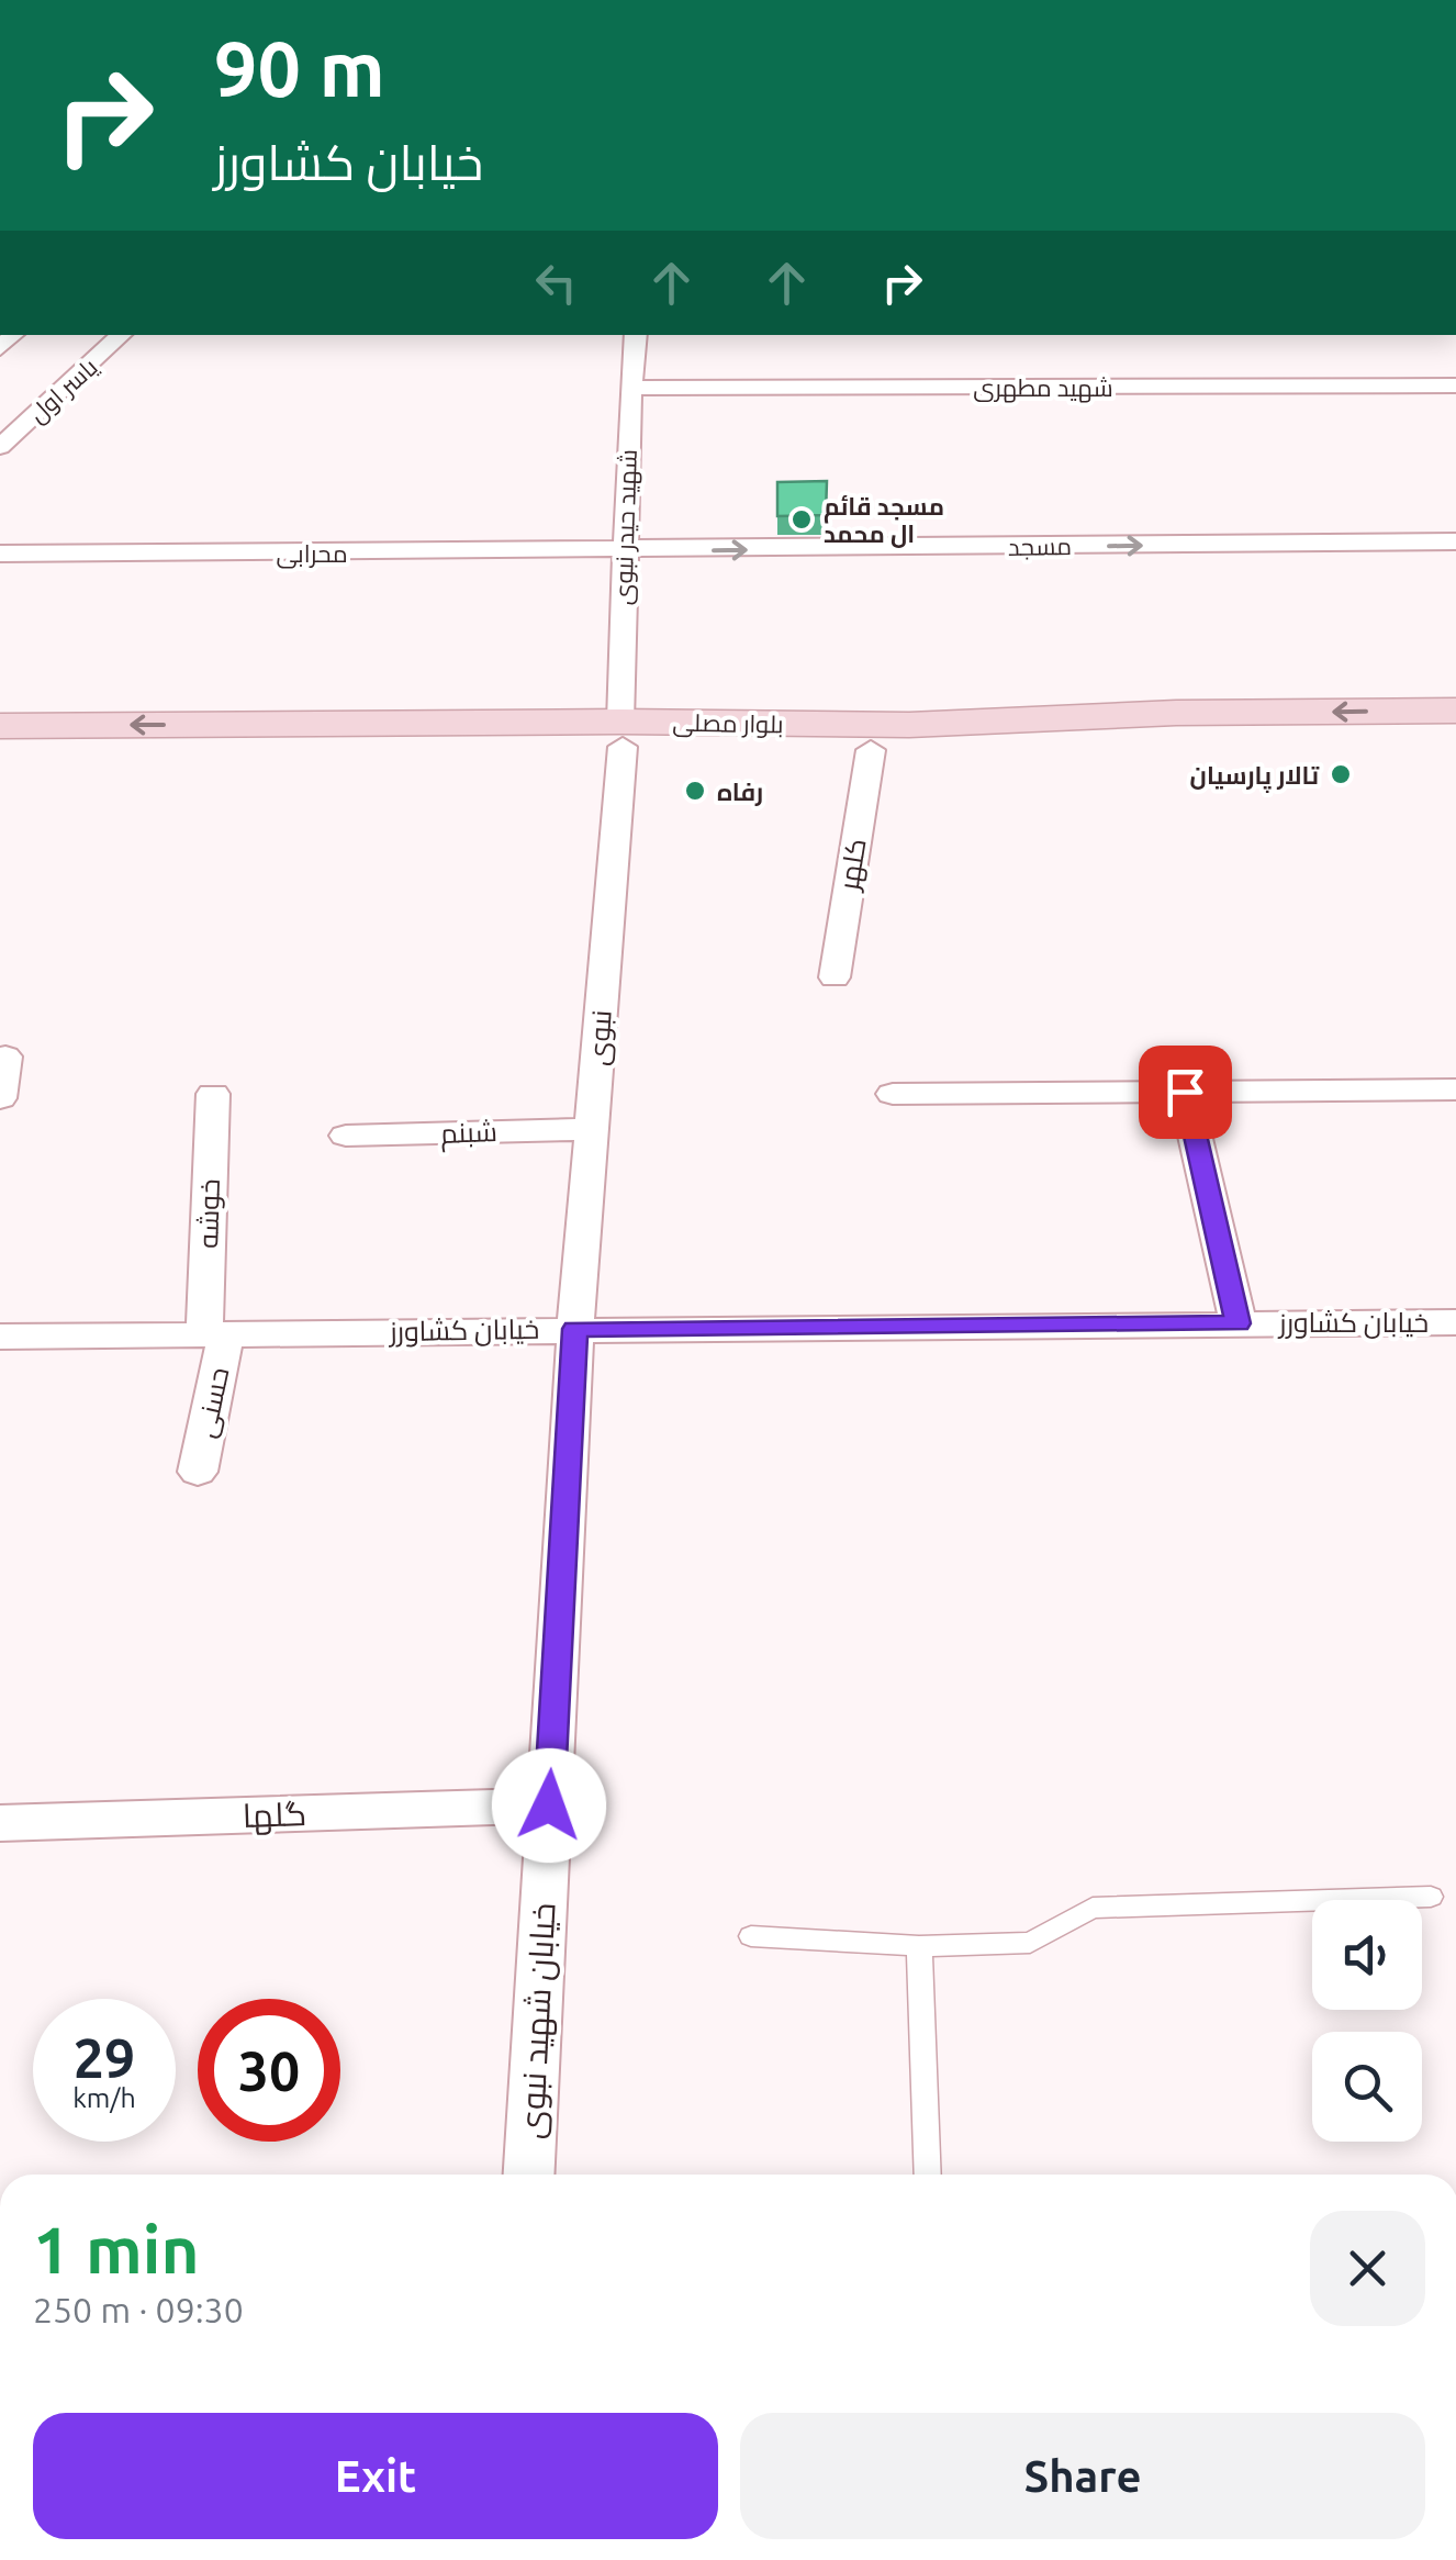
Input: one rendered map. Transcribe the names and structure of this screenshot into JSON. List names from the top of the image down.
{
  "streets": {
    "main road": ["بلوار مصلی"],
    "street": [
      "شهید مطهری",
      "یاسر اول",
      "شهید حیدر نبوی",
      "مسجد",
      "محرابی",
      "کلهر",
      "نبوی",
      "شبنم",
      "خوشه",
      "خیابان کشاورز",
      "حسنی",
      "گلها",
      "خیابان شهید نبوی"
    ]
  },
  "crossings": [
    ["شهید مطهری", "شهید حیدر نبوی"],
    ["شهید حیدر نبوی", "مسجد"],
    ["شهید حیدر نبوی", "محرابی"],
    ["شهید حیدر نبوی", "بلوار مصلی"],
    ["شهید حیدر نبوی", "نبوی"],
    ["مسجد", "محرابی"],
    ["بلوار مصلی", "کلهر"],
    ["بلوار مصلی", "نبوی"],
    ["نبوی", "شبنم"],
    ["نبوی", "خیابان کشاورز"],
    ["نبوی", "خیابان شهید نبوی"],
    ["خوشه", "خیابان کشاورز"],
    ["خوشه", "حسنی"],
    ["خیابان کشاورز", "حسنی"],
    ["خیابان کشاورز", "خیابان شهید نبوی"],
    ["گلها", "خیابان شهید نبوی"]
  ],
  "one_way": ["مسجد"],
  "places": ["مسجد قائم ال محمد", "تالار پارسیان", "رفاه"],
  "page": {
    "turn": ["90 m", "خیابان کشاورز"],
    "speed": "29 km/h",
    "limit": "30",
    "heading": ["1 min", "250 m · 09:30"],
    "buttons": ["Exit", "Share"]
  }
}
